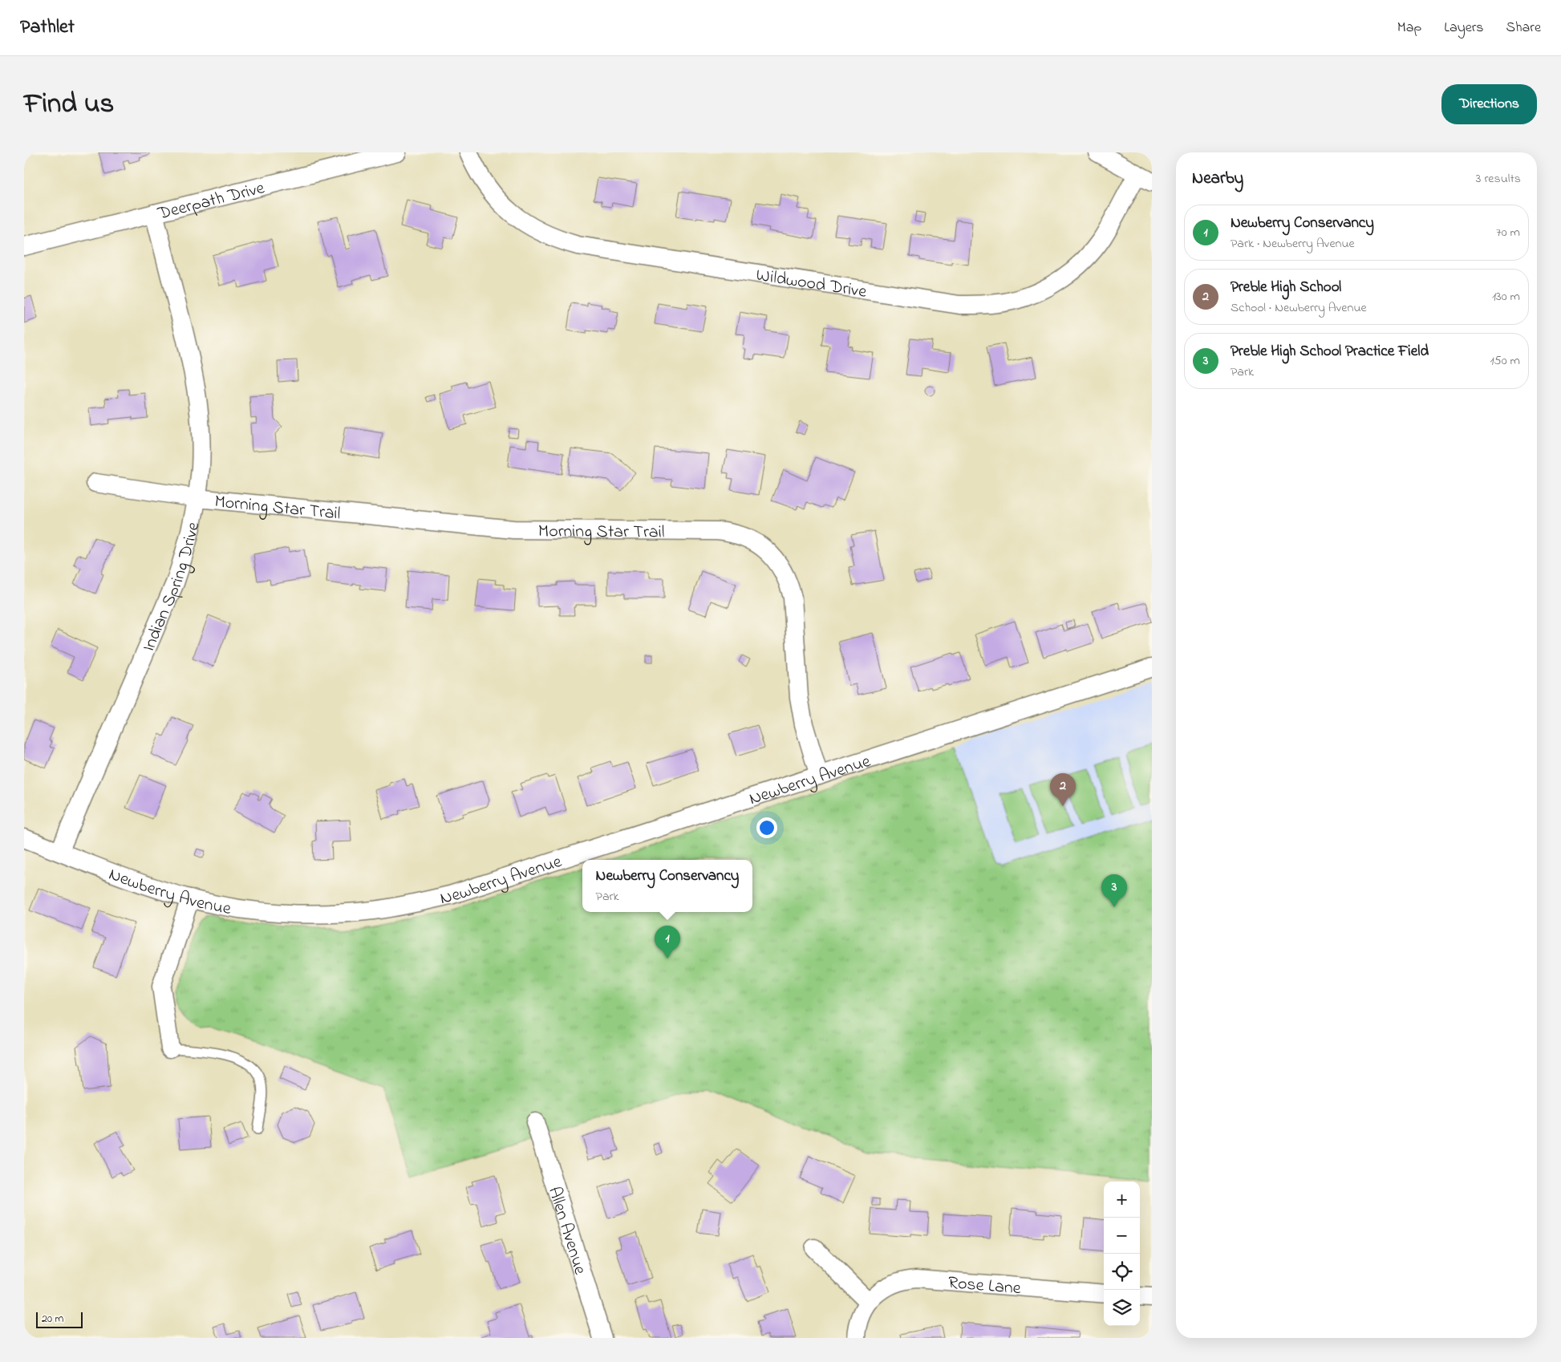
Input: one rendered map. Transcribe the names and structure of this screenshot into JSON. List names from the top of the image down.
{
  "streets": {
    "street": [
      "Deerpath Drive",
      "Wildwood Drive",
      "Morning Star Trail",
      "Indian Spring Drive",
      "Newberry Avenue",
      "Allen Avenue",
      "Rose Lane"
    ]
  },
  "crossings": [
    ["Deerpath Drive", "Indian Spring Drive"],
    ["Morning Star Trail", "Indian Spring Drive"],
    ["Morning Star Trail", "Newberry Avenue"],
    ["Indian Spring Drive", "Newberry Avenue"]
  ],
  "scale_bar": "20 m",
  "page": {
    "header": "Pathlet",
    "nav": ["Map", "Layers", "Share"],
    "title": "Find us",
    "buttons": "Directions",
    "heading": ["Nearby", "3 results"],
    "list": [
      {
        "mark": "1",
        "name": "Newberry Conservancy",
        "note": "Park · Newberry Avenue",
        "value": "70 m"
      },
      {
        "mark": "2",
        "name": "Preble High School",
        "note": "School · Newberry Avenue",
        "value": "130 m"
      },
      {
        "mark": "3",
        "name": "Preble High School Practice Field",
        "note": "Park",
        "value": "150 m"
      }
    ],
    "pins": ["2", "3", "1"],
    "popup": ["Newberry Conservancy", "Park"],
    "map_buttons": ["+", "−"],
    "scale": "20 m"
  }
}
